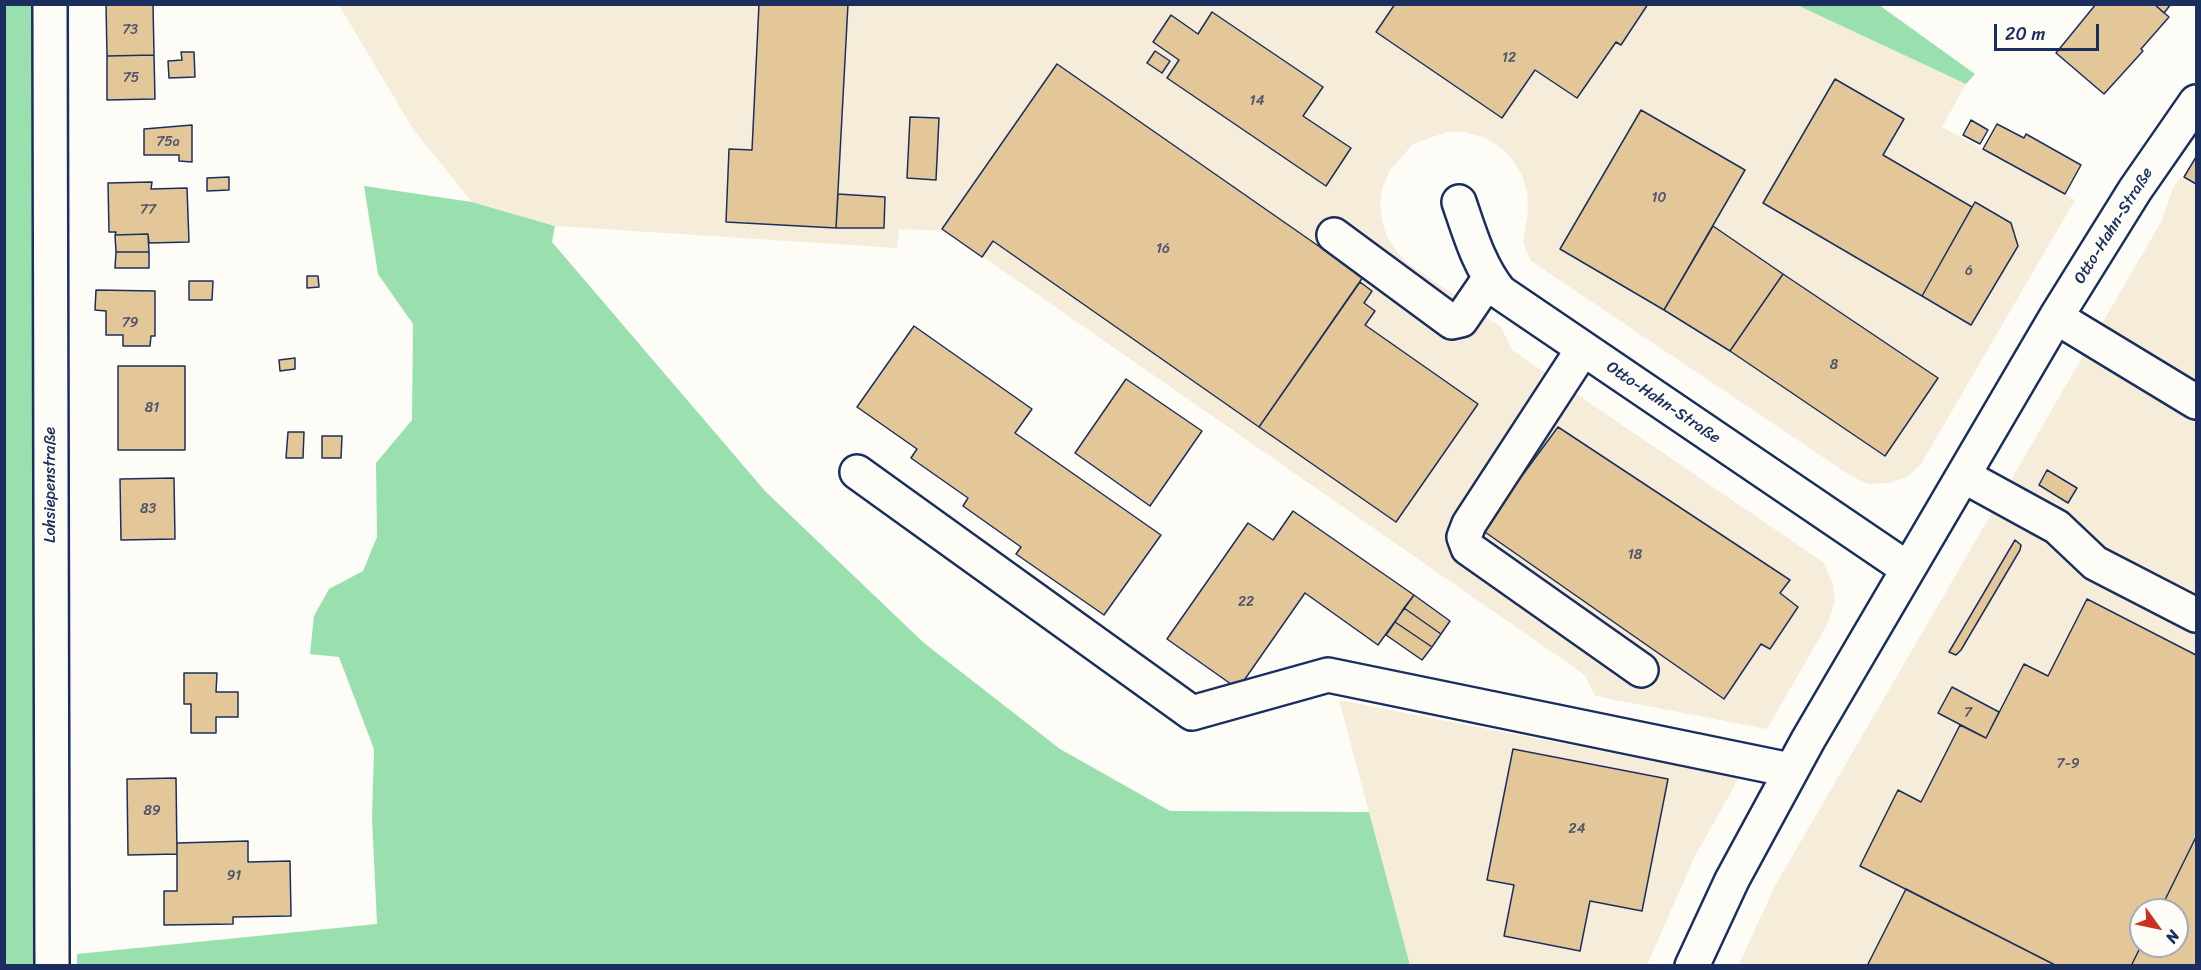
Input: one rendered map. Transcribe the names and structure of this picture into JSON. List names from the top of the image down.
{
  "streets": {
    "street": ["Otto-Hahn-Straße", "Lohsiepenstraße"]
  },
  "house_numbers": [
    "73",
    "12",
    "75",
    "14",
    "75a",
    "10",
    "77",
    "16",
    "6",
    "79",
    "8",
    "81",
    "83",
    "18",
    "22",
    "7",
    "7-9",
    "89",
    "24",
    "91"
  ],
  "scale_bar": "20 m",
  "north": "bottom right"
}
